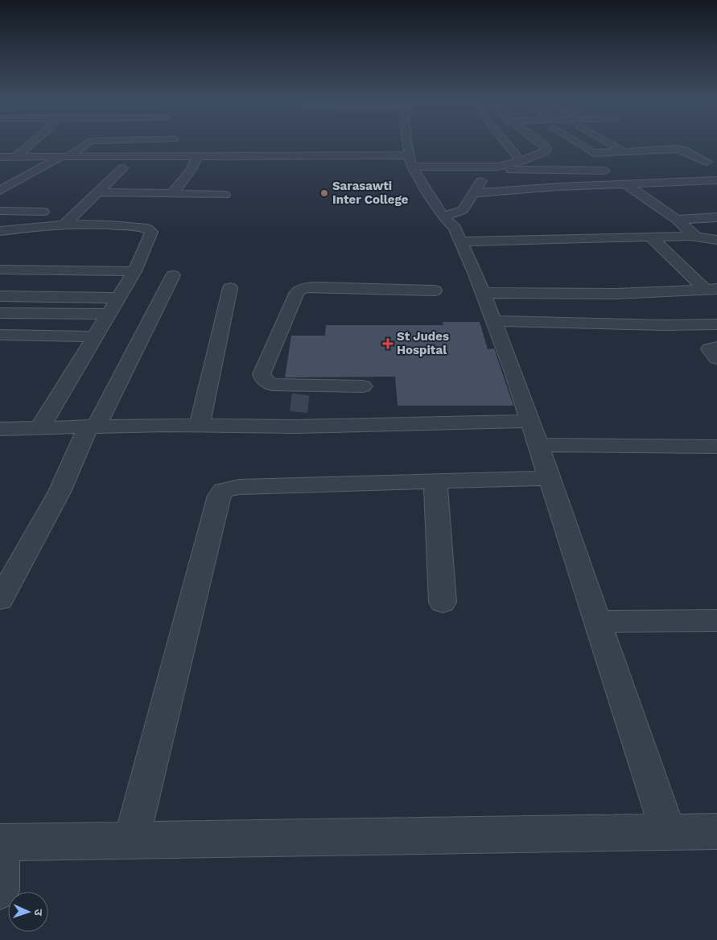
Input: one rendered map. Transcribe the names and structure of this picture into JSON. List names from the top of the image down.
{
  "places": {
    "other": ["Sarasawti Inter College"],
    "health": ["St Judes Hospital"]
  },
  "north": "right"
}
